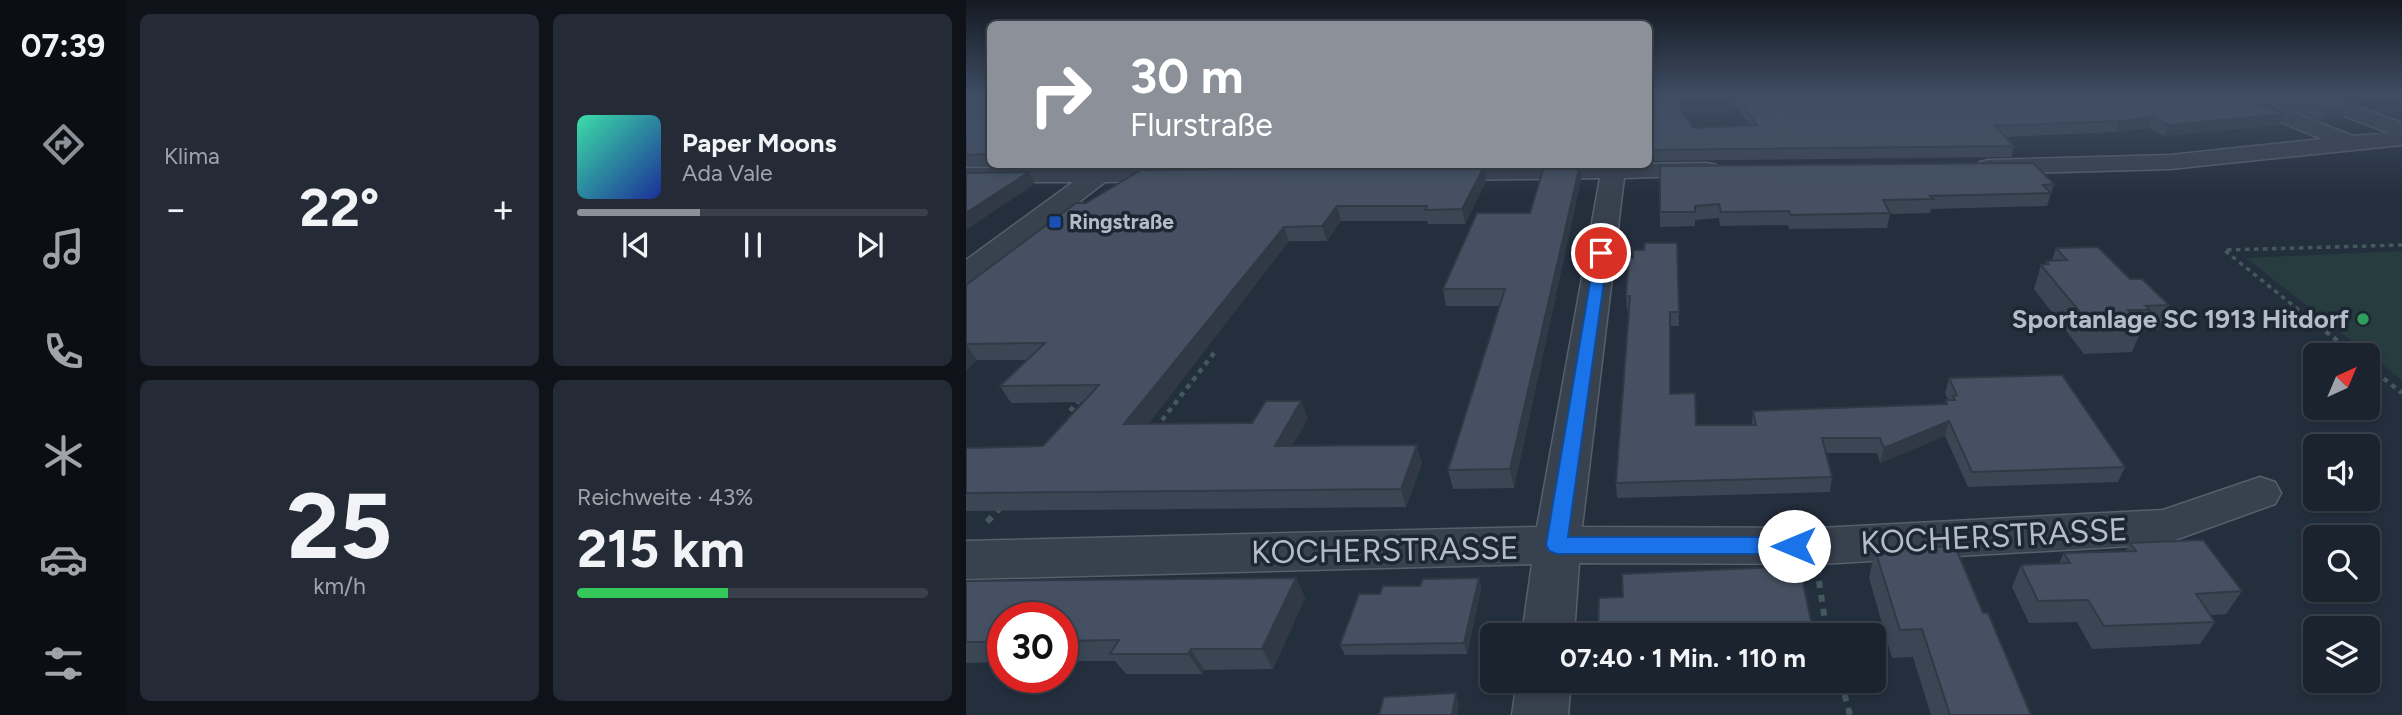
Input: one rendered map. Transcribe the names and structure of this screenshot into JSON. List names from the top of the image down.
{
  "streets": {
    "street": ["KOCHERSTRASSE"]
  },
  "places": {
    "transit": ["Ringstraße"],
    "other": ["Sportanlage SC 1913 Hitdorf"]
  },
  "north": "top right",
  "page": {
    "tabs": "07:39",
    "tile": [
      "Klima",
      ["25", "km/h"],
      ["Reichweite · 43%", "215 km"]
    ],
    "turn": ["30 m", "Flurstraße"],
    "song": ["Paper Moons", "Ada Vale"],
    "heat": ["−", "22°", "+"],
    "limit": "30",
    "trip": "07:40 · 1 Min. · 110 m"
  }
}
